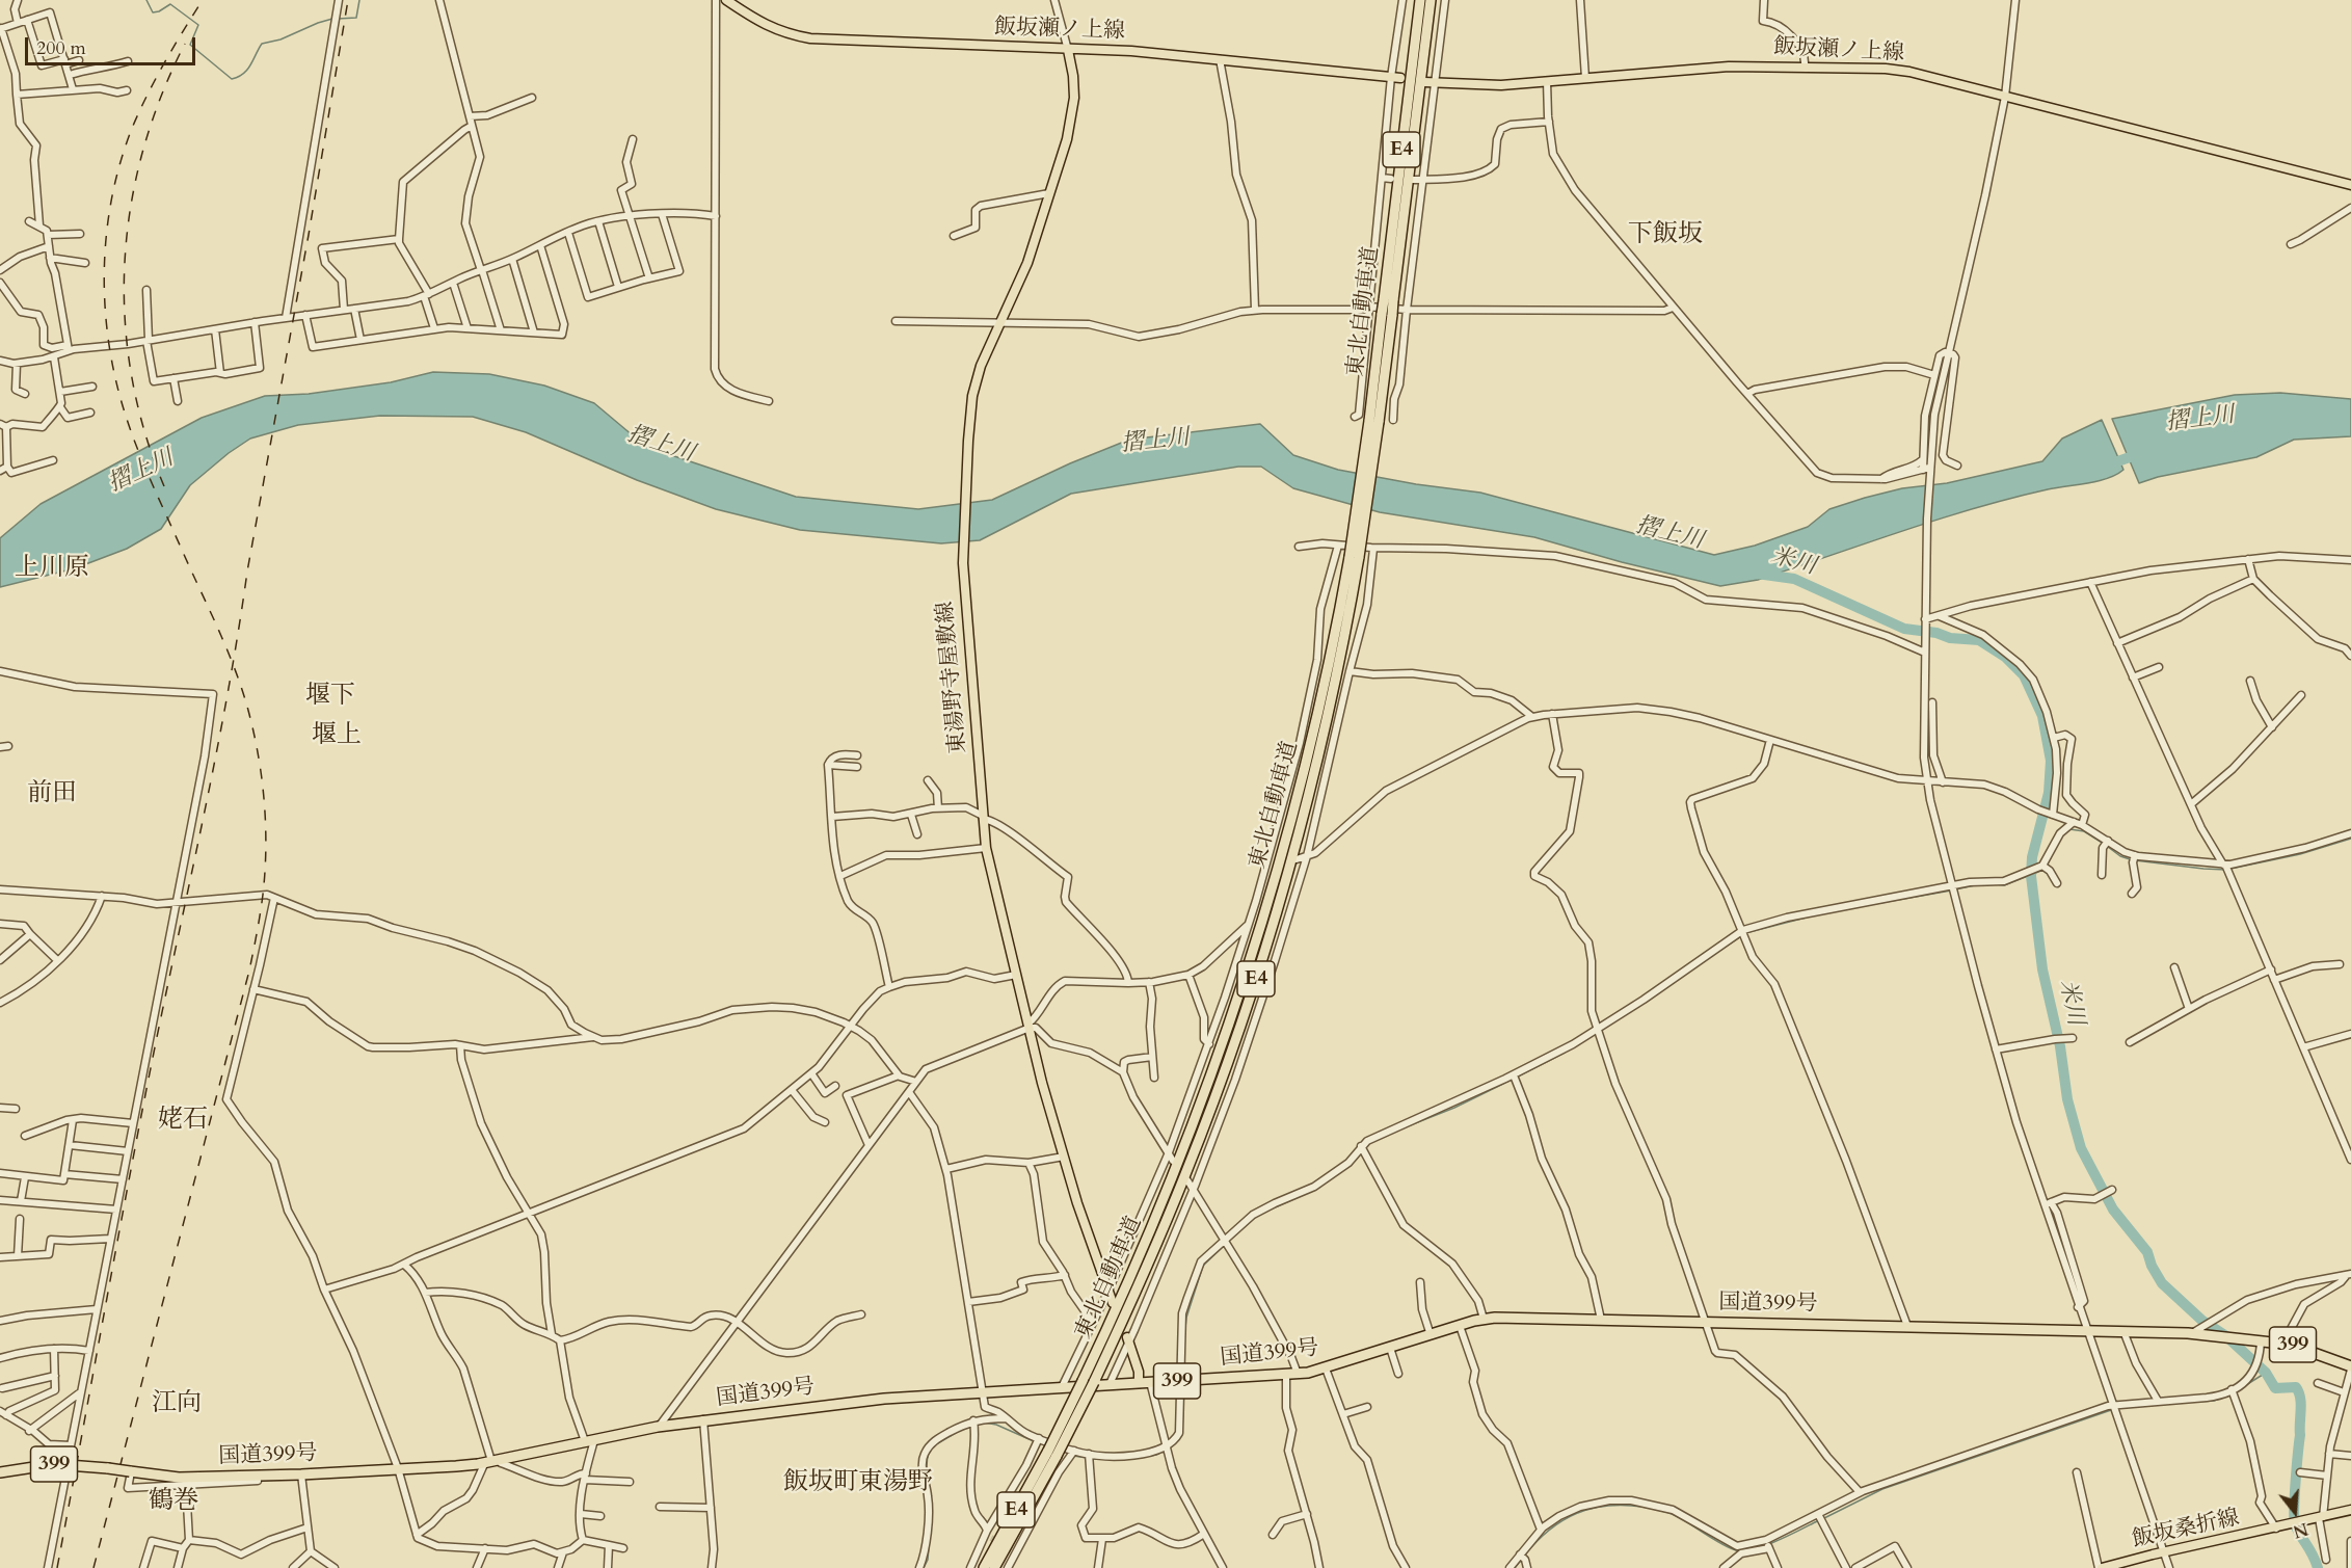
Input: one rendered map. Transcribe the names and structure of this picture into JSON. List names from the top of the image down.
{
  "streets": {
    "highway": [
      "E4",
      "東北自動車道",
      "国道399号",
      "399"
    ],
    "main road": ["飯坂瀬ノ上線", "東湯野寺屋敷線", "飯坂桑折線"]
  },
  "crossings": [
    ["飯坂瀬ノ上線", "東湯野寺屋敷線"]
  ],
  "districts": [
    "下飯坂",
    "上川原",
    "堰下",
    "堰上",
    "前田",
    "姥石",
    "江向",
    "飯坂町東湯野",
    "鶴巻"
  ],
  "water": ["摺上川", "米川"],
  "scale_bar": "200 m",
  "north": "bottom"
}
